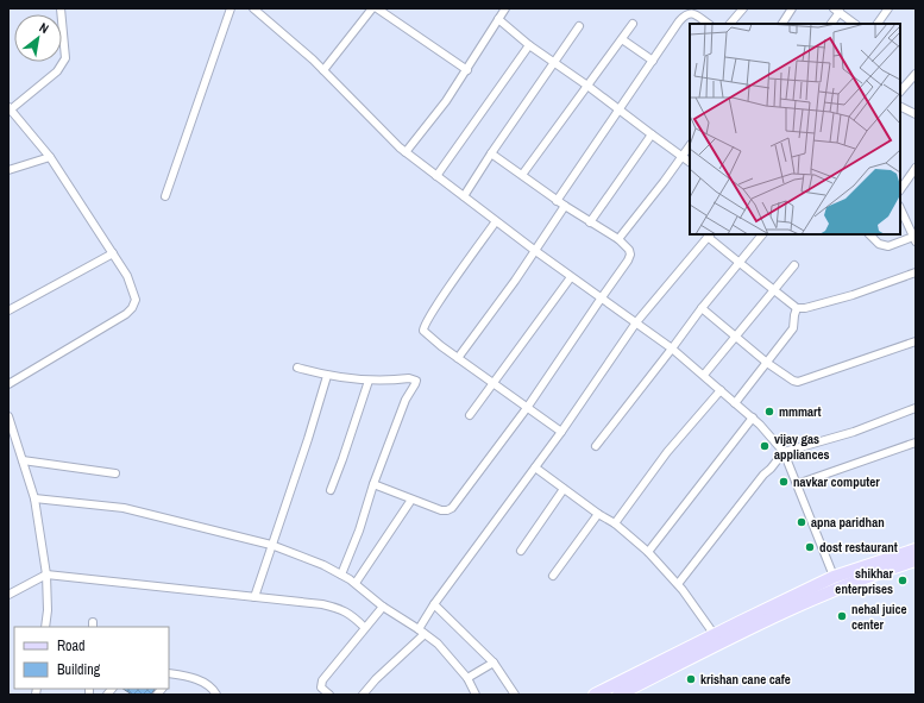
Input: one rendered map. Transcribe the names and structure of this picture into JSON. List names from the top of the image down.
{
  "places": [
    "mmmart",
    "vijay gas appliances",
    "navkar computer",
    "apna paridhan",
    "dost restaurant",
    "shikhar enterprises",
    "nehal juice center",
    "krishan cane cafe"
  ],
  "legend": ["Road", "Building"],
  "north": "top right"
}
